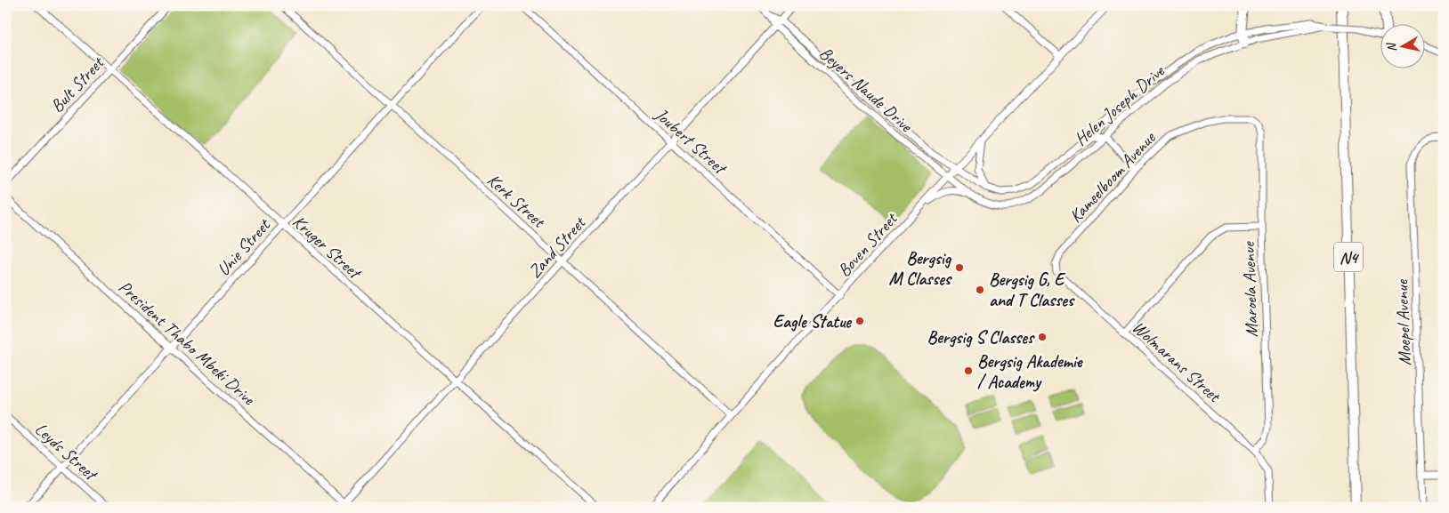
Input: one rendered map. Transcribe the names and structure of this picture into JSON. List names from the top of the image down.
{
  "streets": {
    "highway": ["N4"],
    "street": [
      "Bult Street",
      "Beyers Naude Drive",
      "Helen Joseph Drive",
      "Joubert Street",
      "Kameelboom Avenue",
      "Kerk Street",
      "Boven Street",
      "Kruger Street",
      "Unie Street",
      "Zand Street",
      "Maroela Avenue",
      "Moepel Avenue",
      "President Thabo Mbeki Drive",
      "Wolmarans Street",
      "Leyds Street"
    ]
  },
  "crossings": [
    ["Bult Street", "Kruger Street"],
    ["Beyers Naude Drive", "Helen Joseph Drive"],
    ["Beyers Naude Drive", "Boven Street"],
    ["Beyers Naude Drive", "Zand Street"],
    ["Helen Joseph Drive", "Boven Street"],
    ["Joubert Street", "Boven Street"],
    ["Joubert Street", "Zand Street"],
    ["Kameelboom Avenue", "Maroela Avenue"],
    ["Kameelboom Avenue", "Wolmarans Street"],
    ["Kerk Street", "Boven Street"],
    ["Kerk Street", "Unie Street"],
    ["Kerk Street", "Zand Street"],
    ["Kruger Street", "Unie Street"],
    ["Kruger Street", "Zand Street"],
    ["Unie Street", "President Thabo Mbeki Drive"],
    ["Unie Street", "Leyds Street"],
    ["Zand Street", "President Thabo Mbeki Drive"],
    ["Maroela Avenue", "Wolmarans Street"]
  ],
  "places": [
    "Bergsig M Classes",
    "Bergsig G, E and T Classes",
    "Eagle Statue",
    "Bergsig S Classes",
    "Bergsig Akademie / Academy"
  ],
  "north": "left"
}
